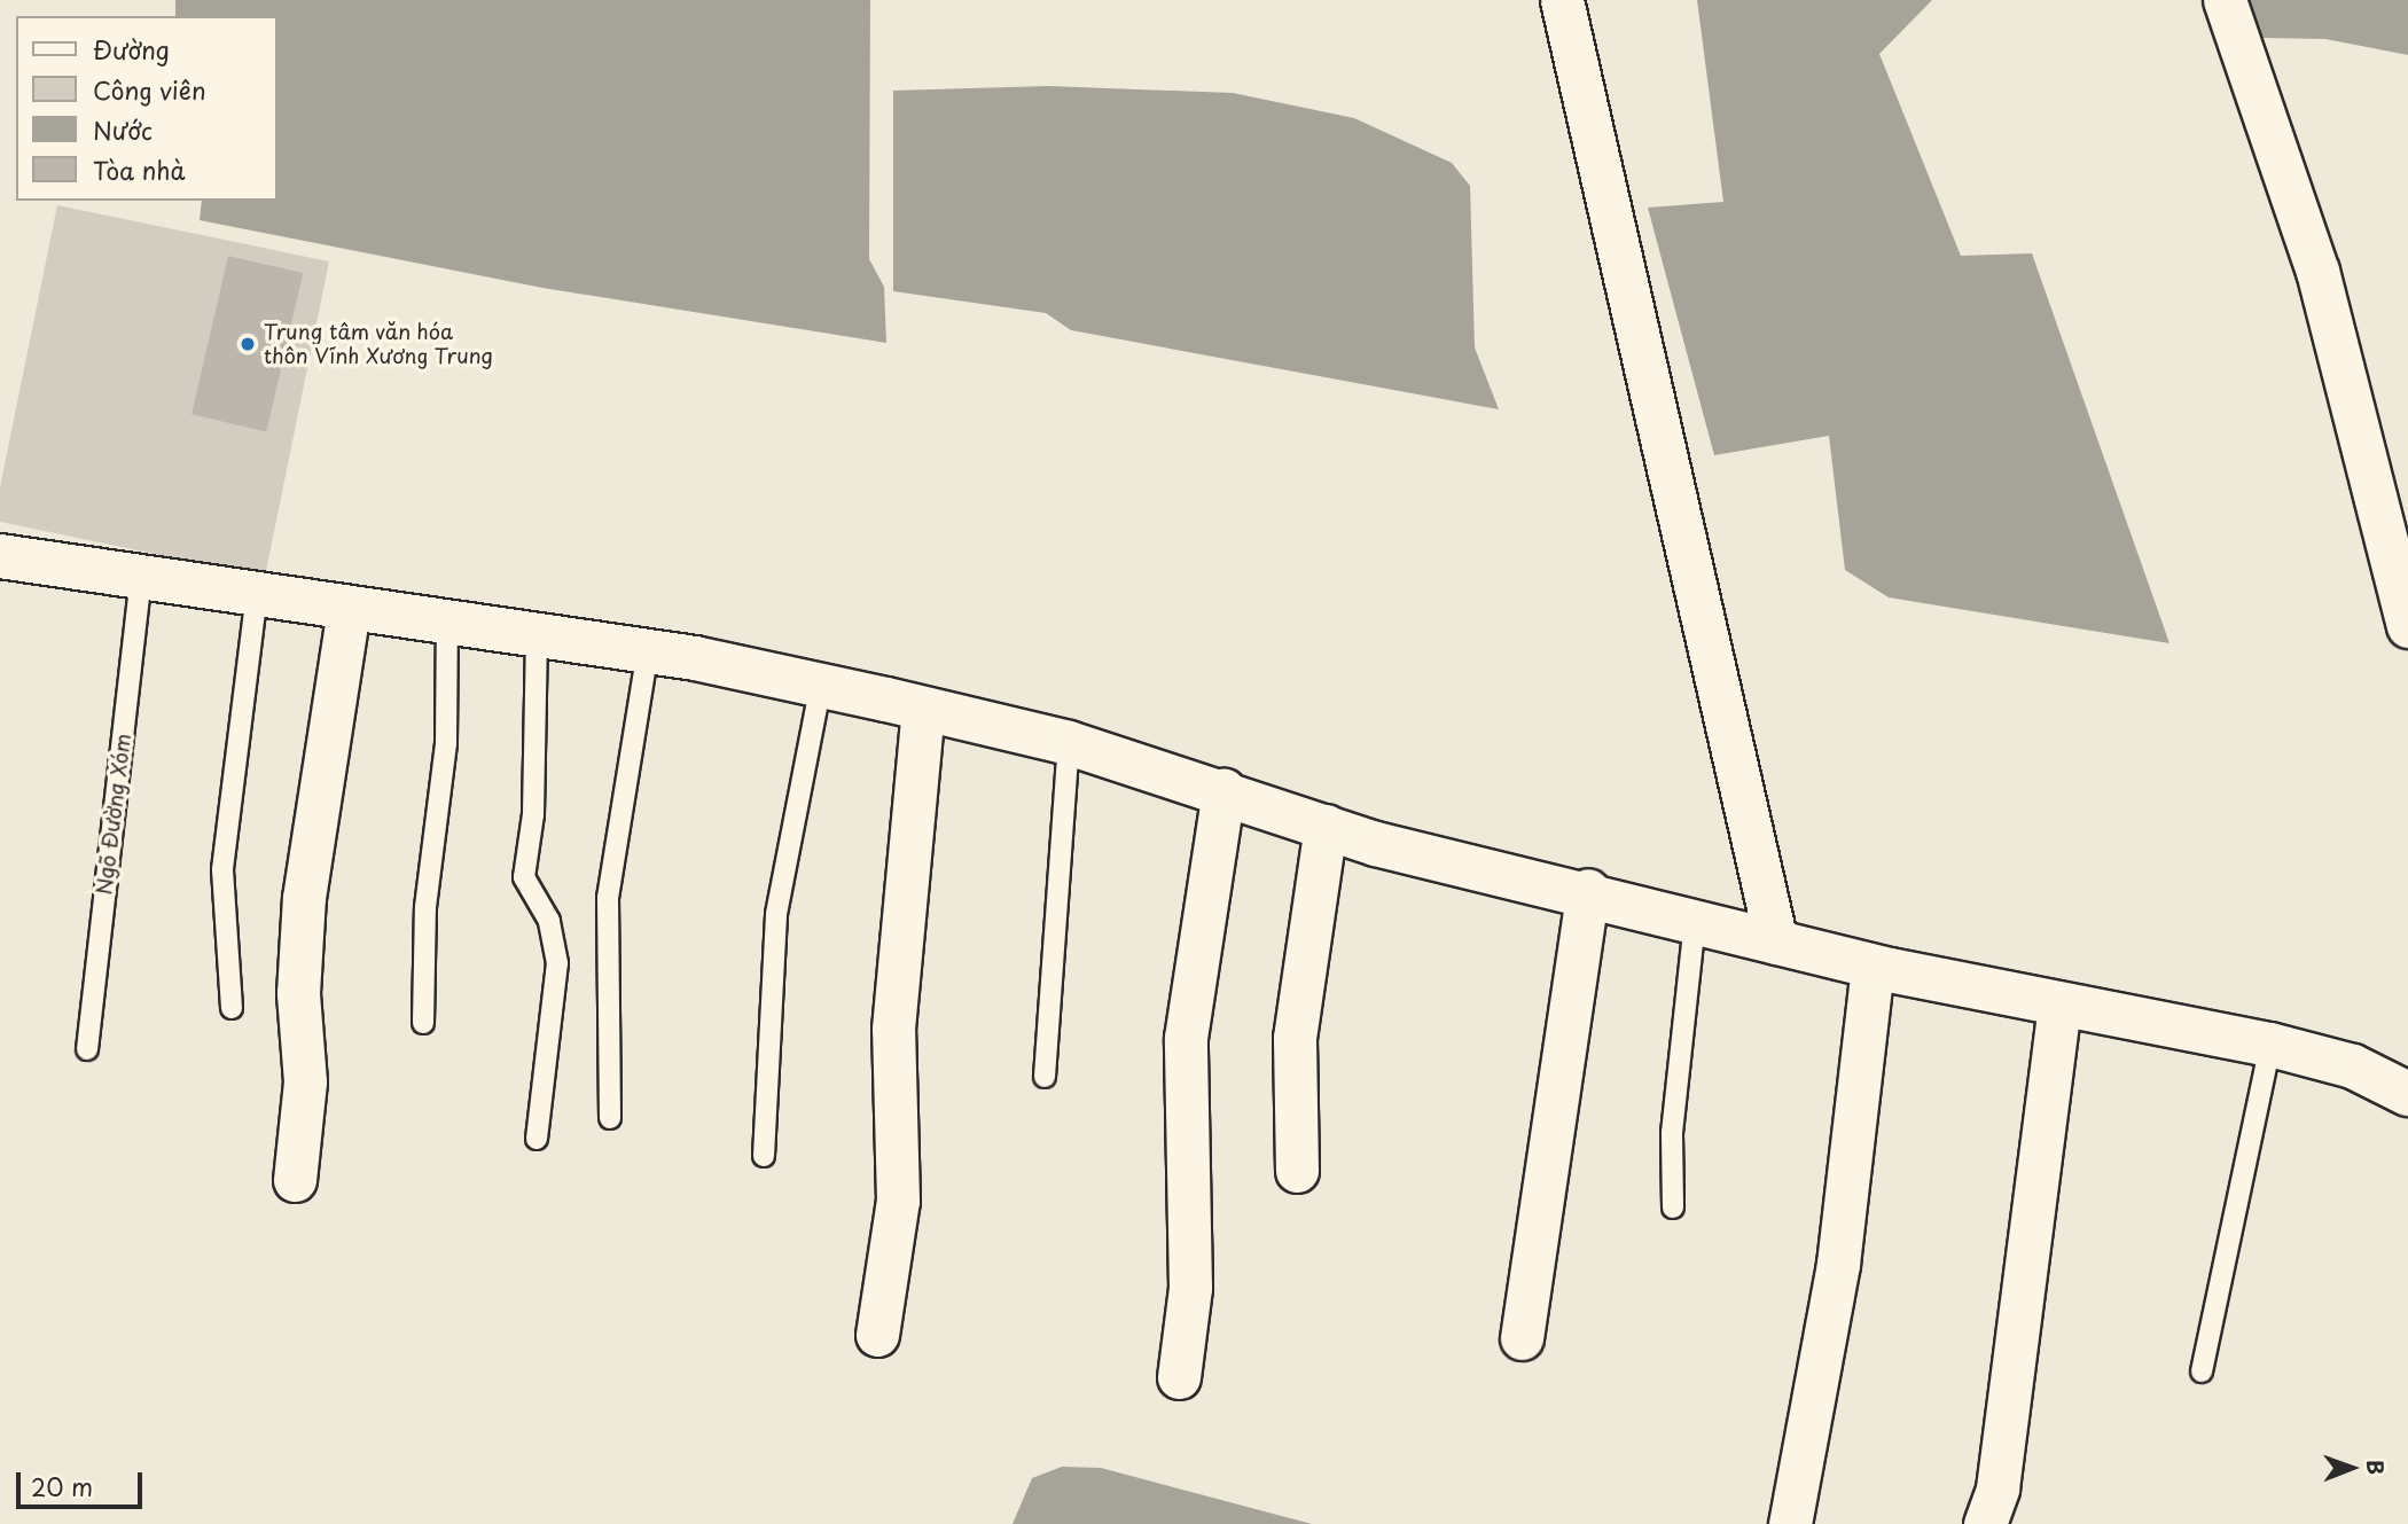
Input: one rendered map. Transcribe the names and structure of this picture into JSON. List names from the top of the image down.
{
  "streets": {
    "lane": ["Ngõ Đường Xóm"]
  },
  "places": ["Trung tâm văn hóa thôn Vĩnh Xương Trung"],
  "legend": [
    "Đường",
    "Công viên",
    "Nước",
    "Tòa nhà"
  ],
  "scale_bar": "20 m",
  "north": "right"
}
